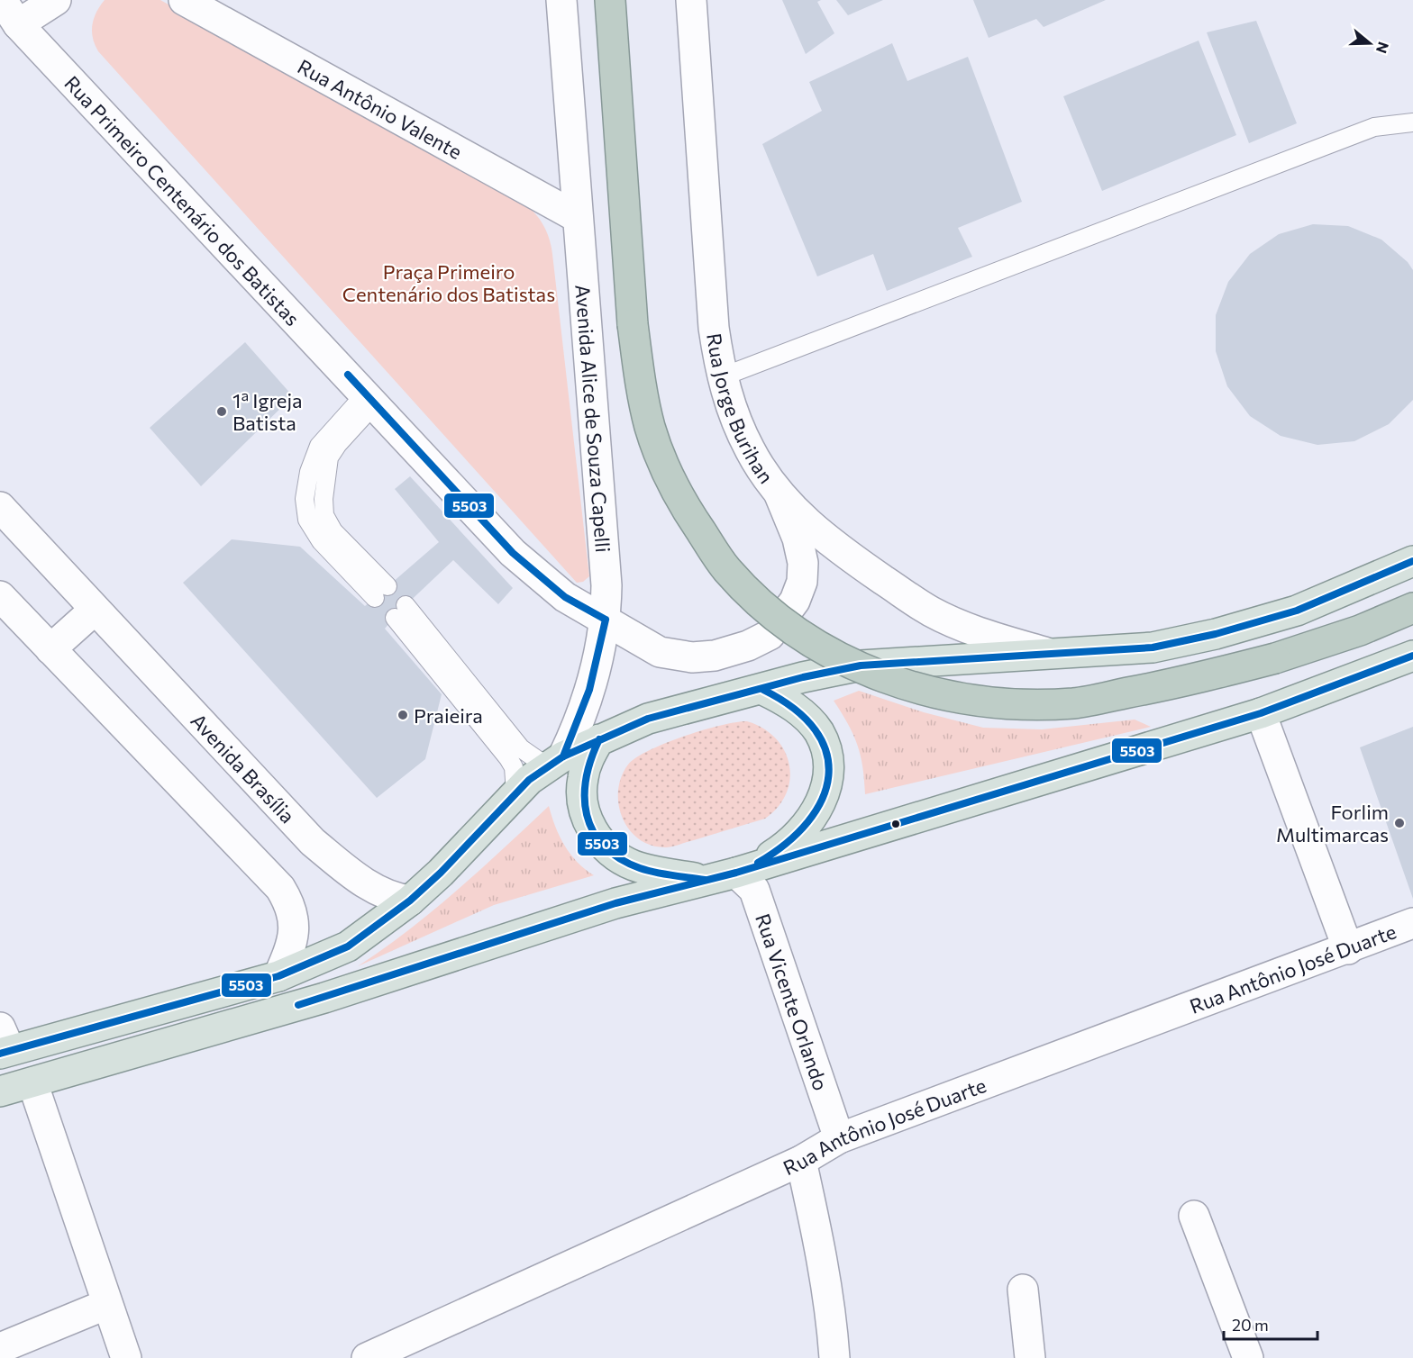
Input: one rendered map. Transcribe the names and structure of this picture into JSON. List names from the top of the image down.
{
  "streets": {
    "street": [
      "Rua Antônio Valente",
      "Rua Primeiro Centenário dos Batistas",
      "Rua Jorge Burihan",
      "Avenida Alice de Souza Capelli",
      "Avenida Brasília",
      "Rua Antônio José Duarte",
      "Rua Vicente Orlando"
    ]
  },
  "crossings": [
    ["Rua Antônio Valente", "Avenida Alice de Souza Capelli"],
    ["Rua Primeiro Centenário dos Batistas", "Rua Jorge Burihan"],
    ["Rua Primeiro Centenário dos Batistas", "Avenida Alice de Souza Capelli"],
    ["Rua Antônio José Duarte", "Rua Vicente Orlando"]
  ],
  "parks": ["Praça Primeiro Centenário dos Batistas"],
  "places": ["1ª Igreja Batista", "Praieira", "Forlim Multimarcas"],
  "lines": ["transit line 5503"],
  "scale_bar": "20 m",
  "north": "right"
}
